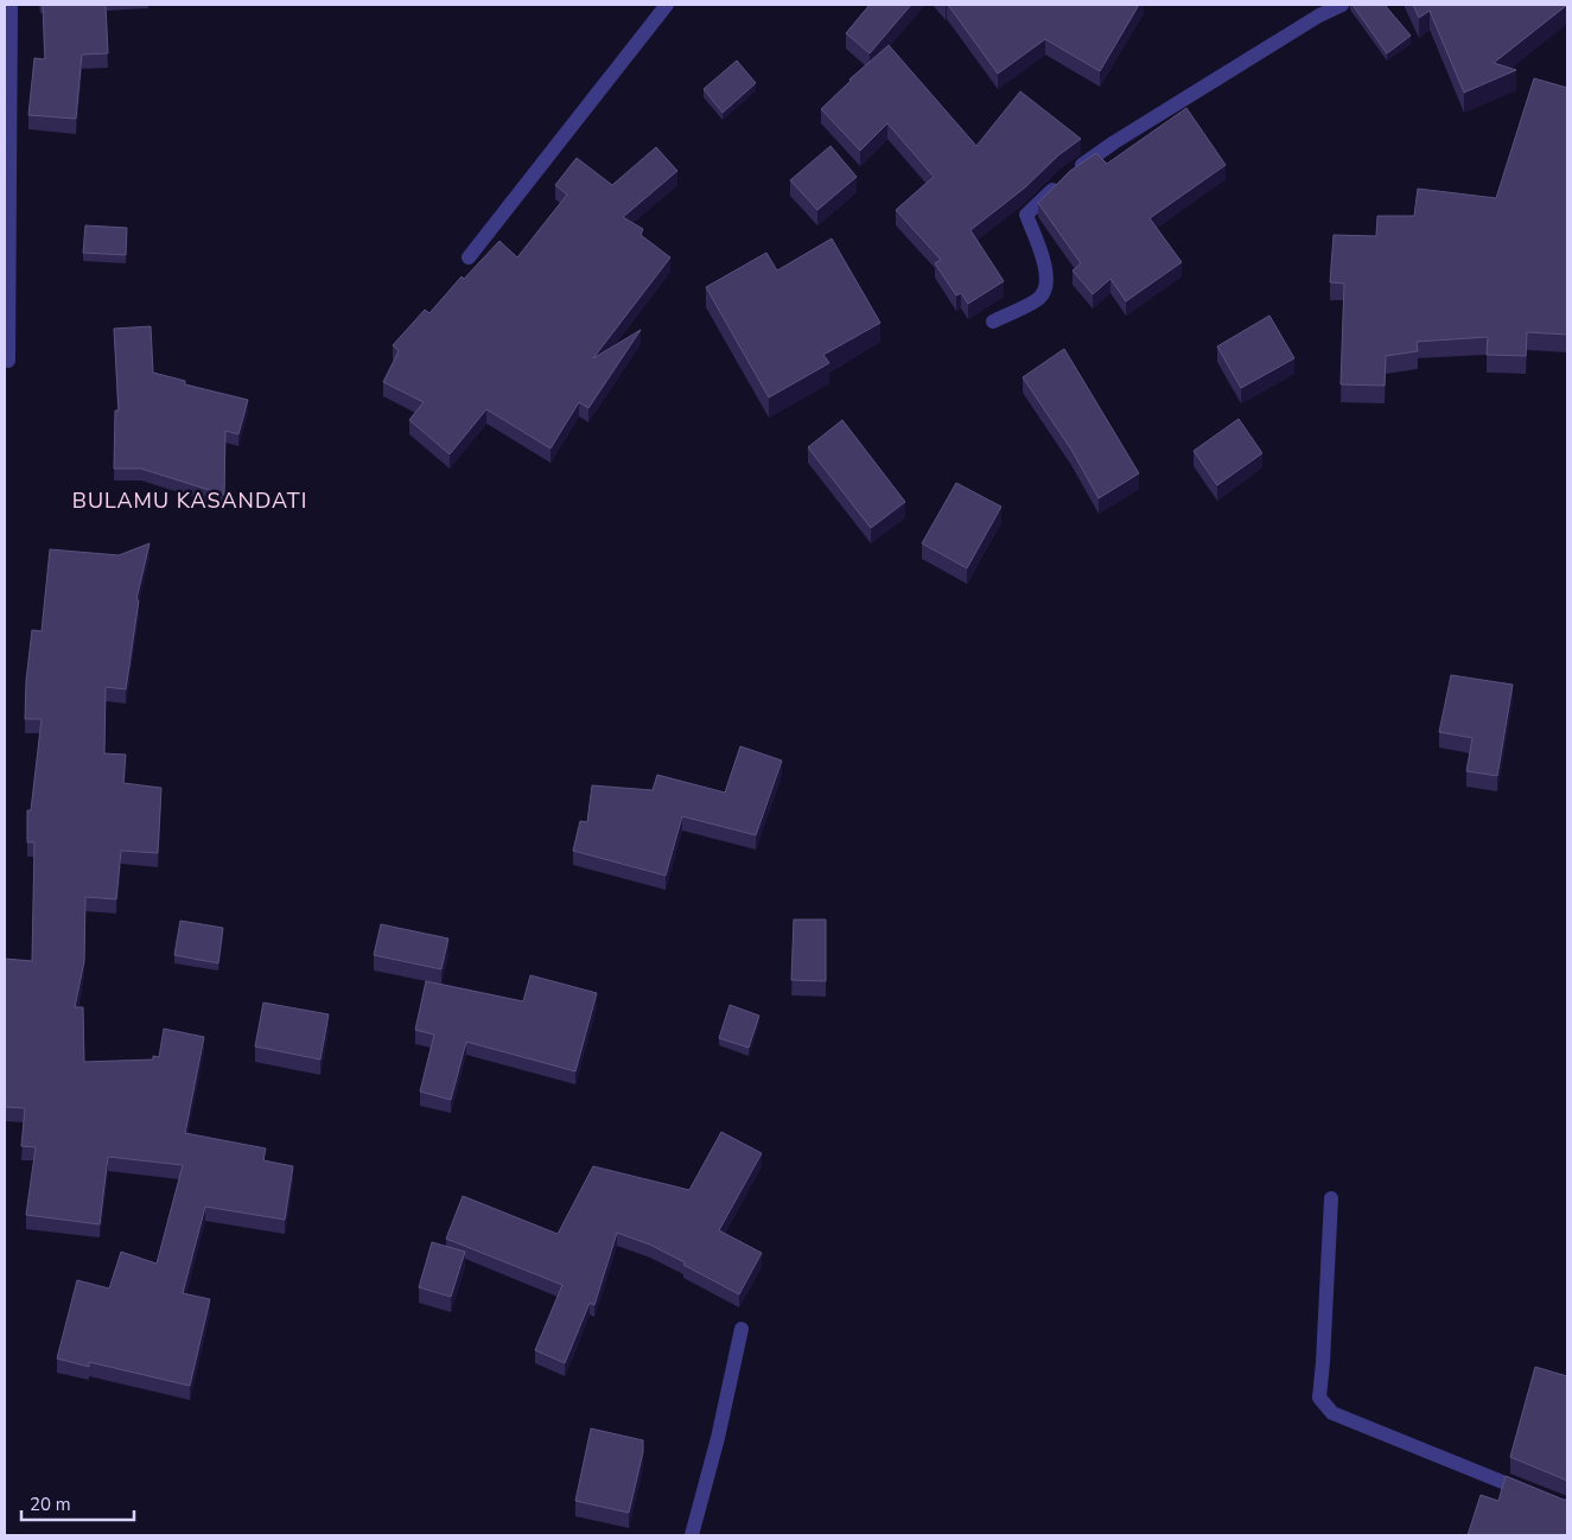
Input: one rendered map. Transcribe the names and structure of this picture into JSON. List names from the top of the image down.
{
  "districts": ["BULAMU KASANDATI"],
  "scale_bar": "20 m"
}
